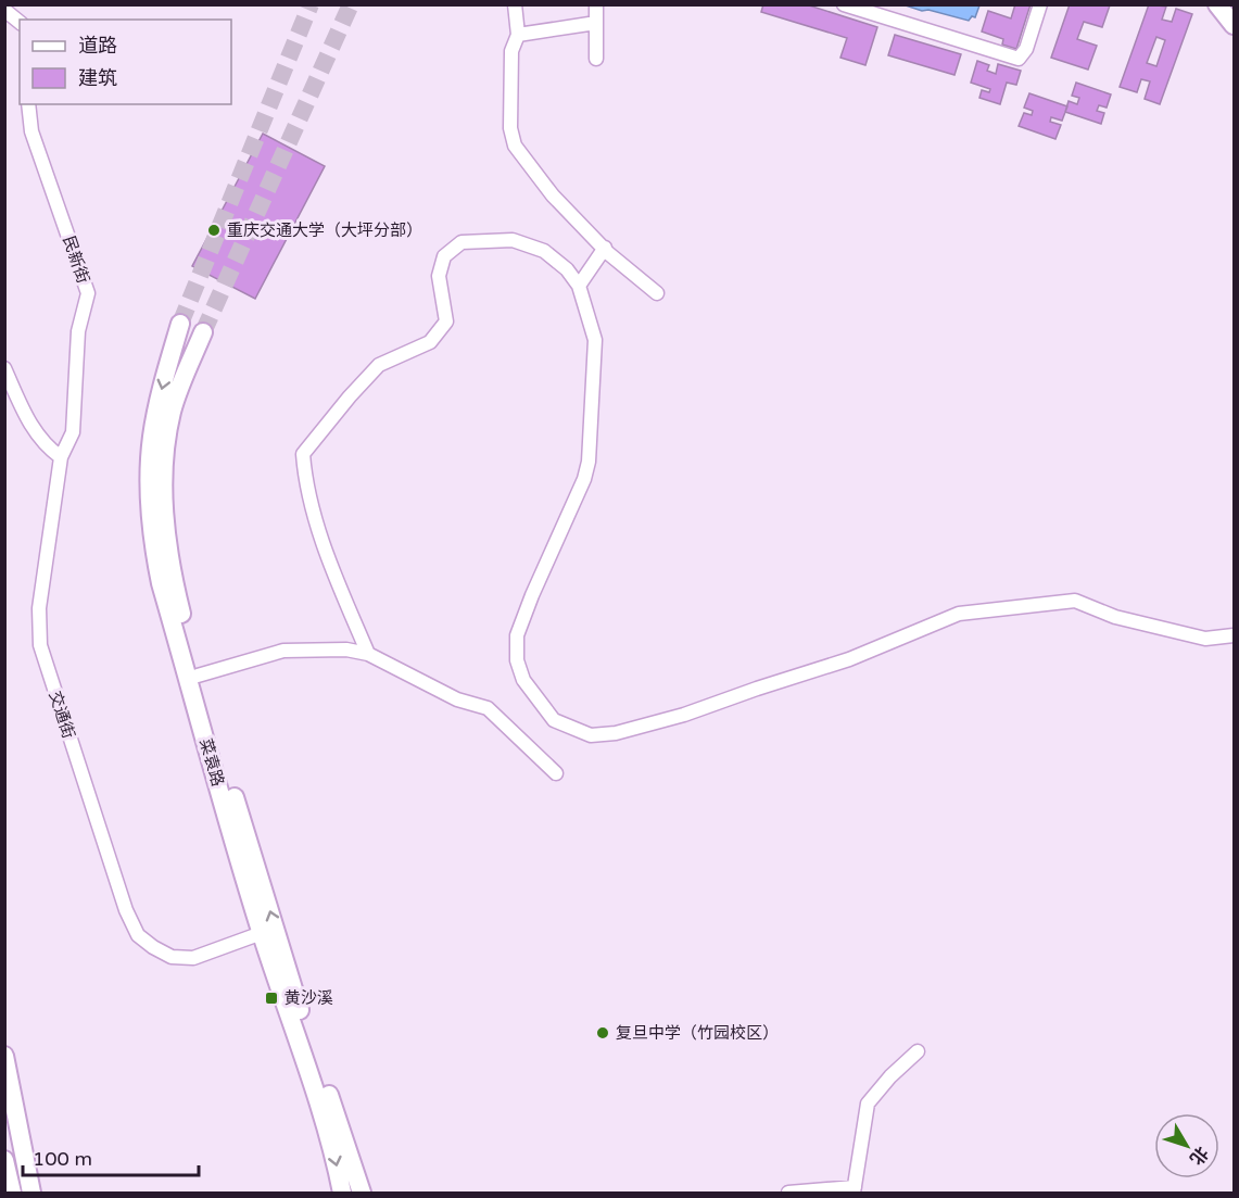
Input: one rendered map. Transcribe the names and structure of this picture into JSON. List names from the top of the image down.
{
  "streets": {
    "main road": ["菜袁路"],
    "street": ["民新街", "交通街"]
  },
  "crossings": [
    ["民新街", "交通街"],
    ["交通街", "菜袁路"]
  ],
  "places": {
    "other": ["重庆交通大学（大坪分部）", "复旦中学（竹园校区）"],
    "transit": ["黄沙溪"]
  },
  "legend": ["道路", "建筑"],
  "scale_bar": "100 m",
  "north": "bottom right"
}
